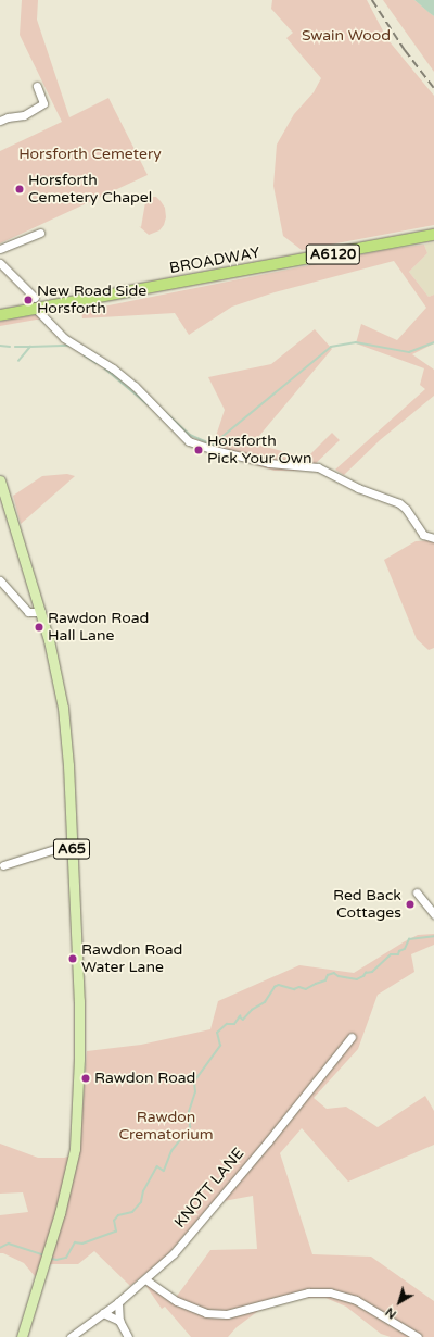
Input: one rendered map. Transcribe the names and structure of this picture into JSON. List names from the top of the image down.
{
  "streets": {
    "highway": ["A6120", "BROADWAY"],
    "main road": ["A65"],
    "street": ["KNOTT LANE"]
  },
  "parks": ["Swain Wood", "Horsforth Cemetery", "Rawdon Crematorium"],
  "places": [
    "Horsforth Cemetery Chapel",
    "New Road Side Horsforth",
    "Horsforth Pick Your Own",
    "Rawdon Road Hall Lane",
    "Red Back Cottages",
    "Rawdon Road Water Lane",
    "Rawdon Road"
  ],
  "north": "bottom left"
}
